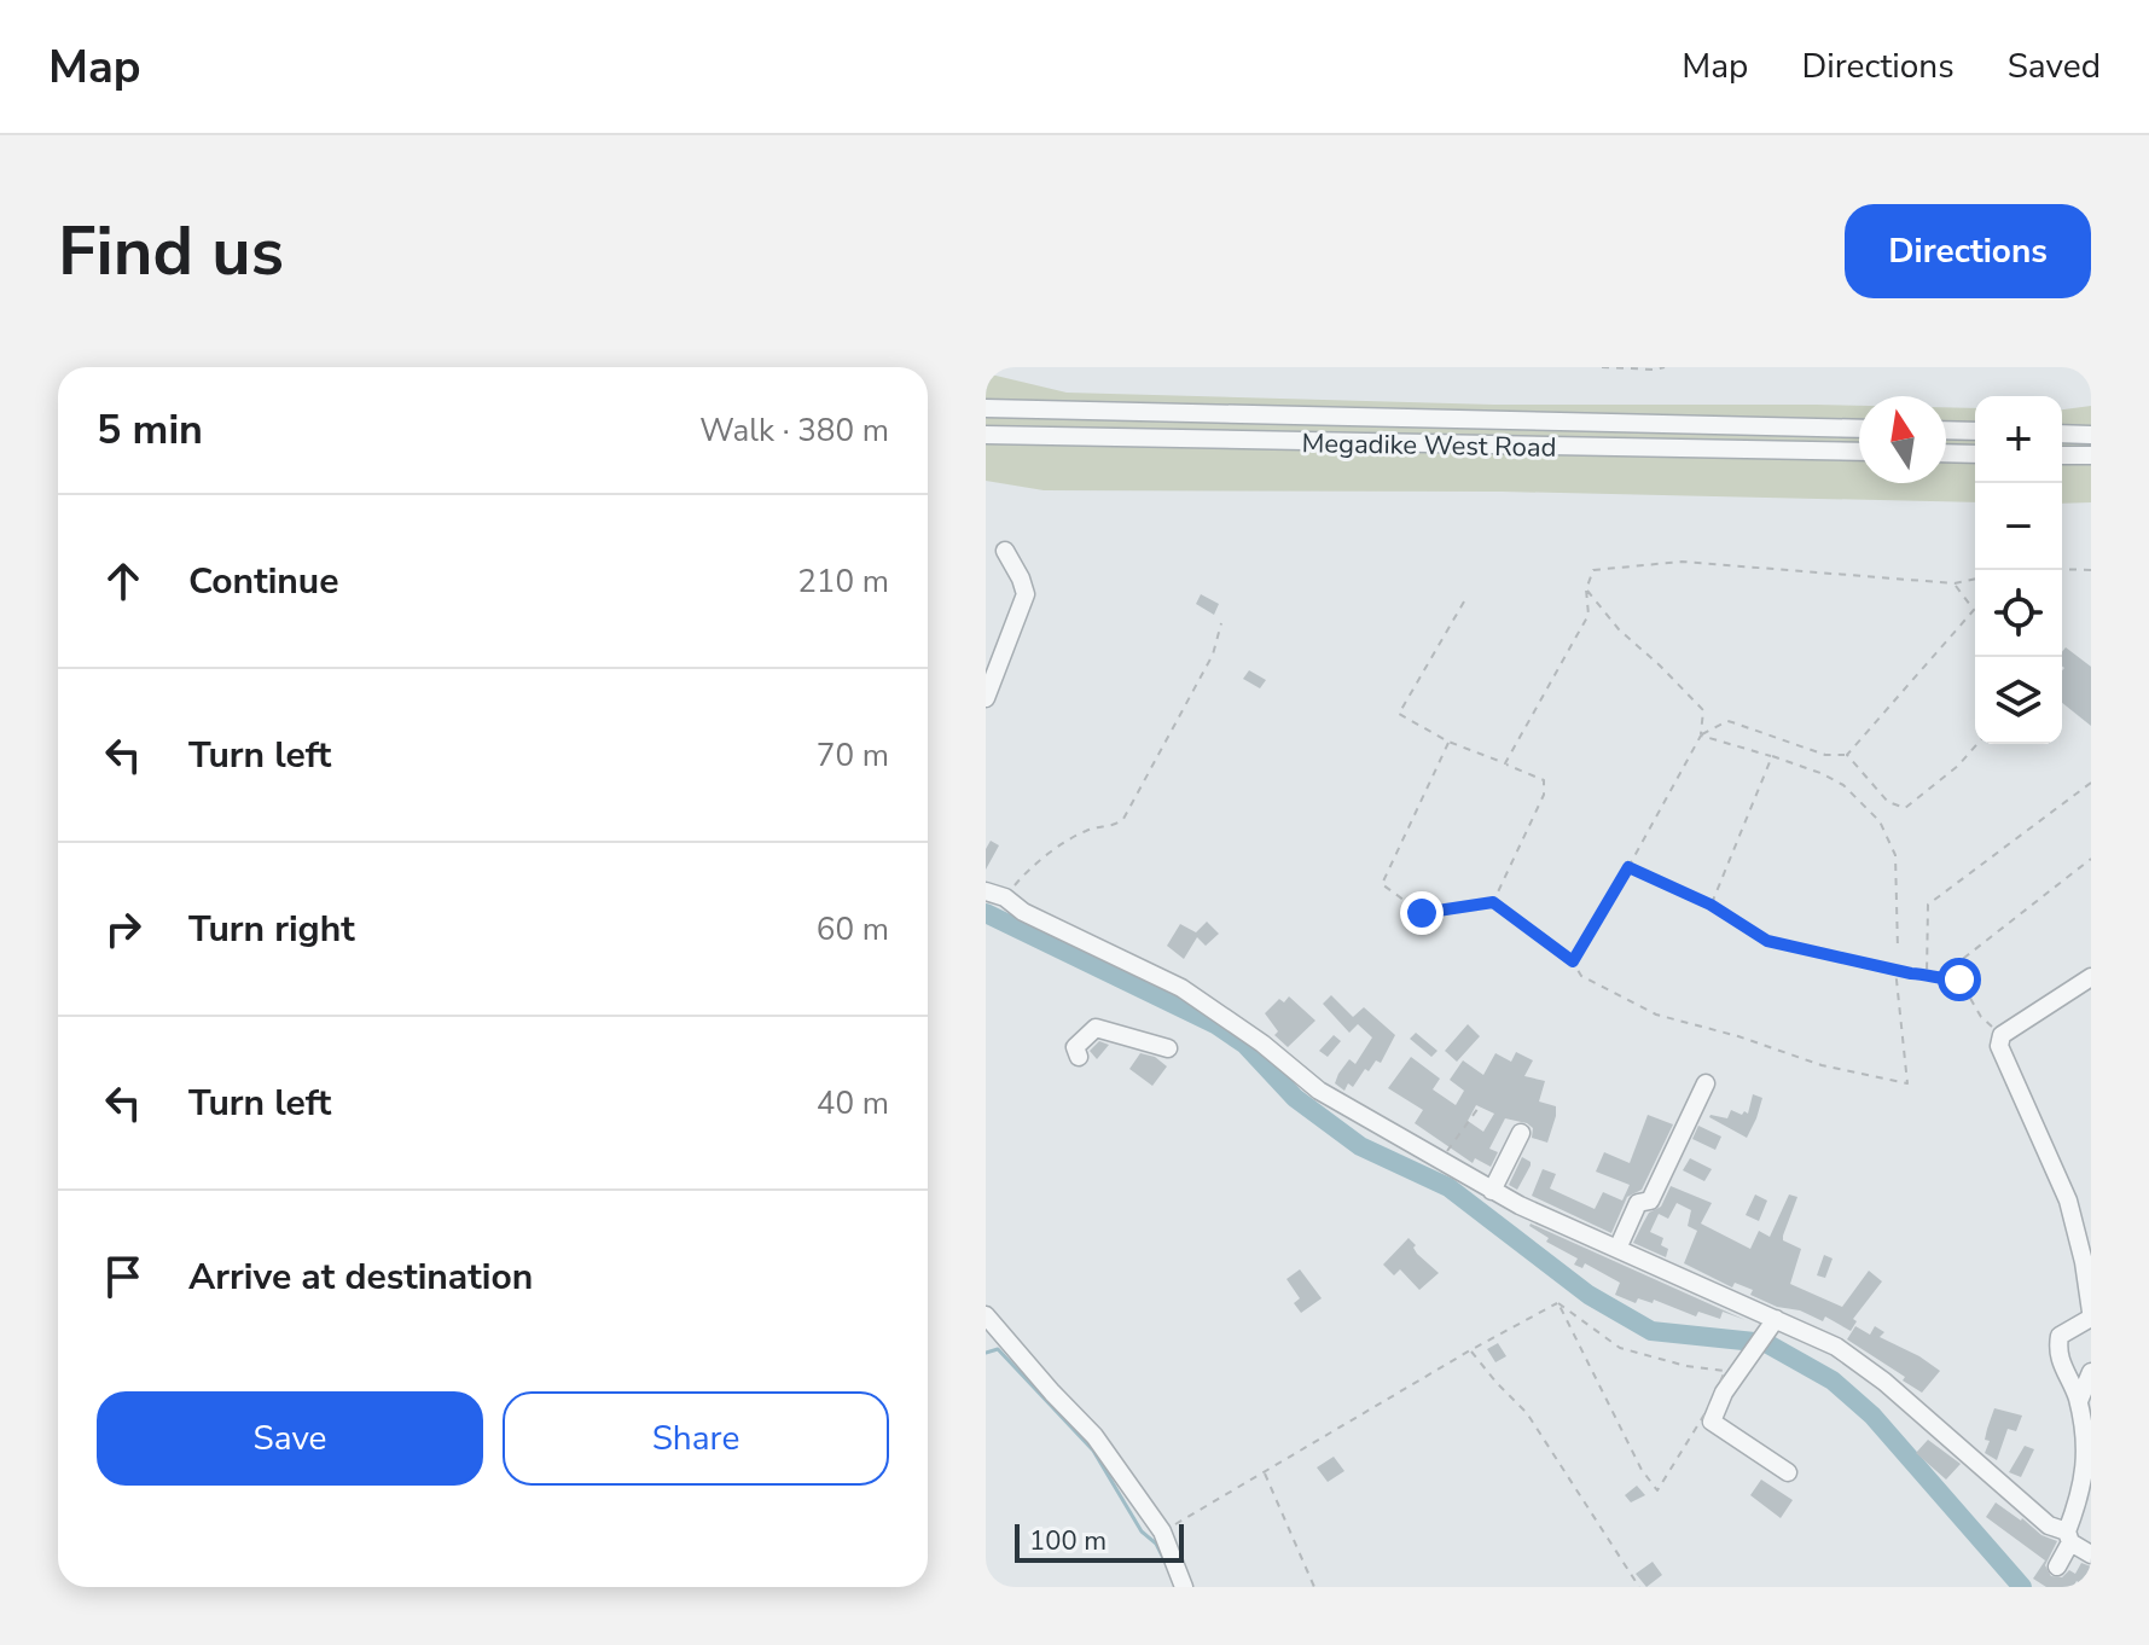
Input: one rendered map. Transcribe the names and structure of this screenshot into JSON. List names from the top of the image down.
{
  "streets": {
    "street": ["Megadike West Road"]
  },
  "scale_bar": "100 m",
  "north": "top",
  "page": {
    "header": "Map",
    "nav": ["Map", "Directions", "Saved"],
    "buttons": [
      "Directions",
      ["Save", "Share"]
    ],
    "title": "Find us",
    "heading": ["5 min", "Walk · 380 m"],
    "map_buttons": ["+", "−"],
    "list": [
      ["Continue", "210 m"],
      ["Turn left", "70 m"],
      ["Turn right", "60 m"],
      ["Turn left", "40 m"],
      "Arrive at destination"
    ],
    "scale": "100 m"
  }
}
